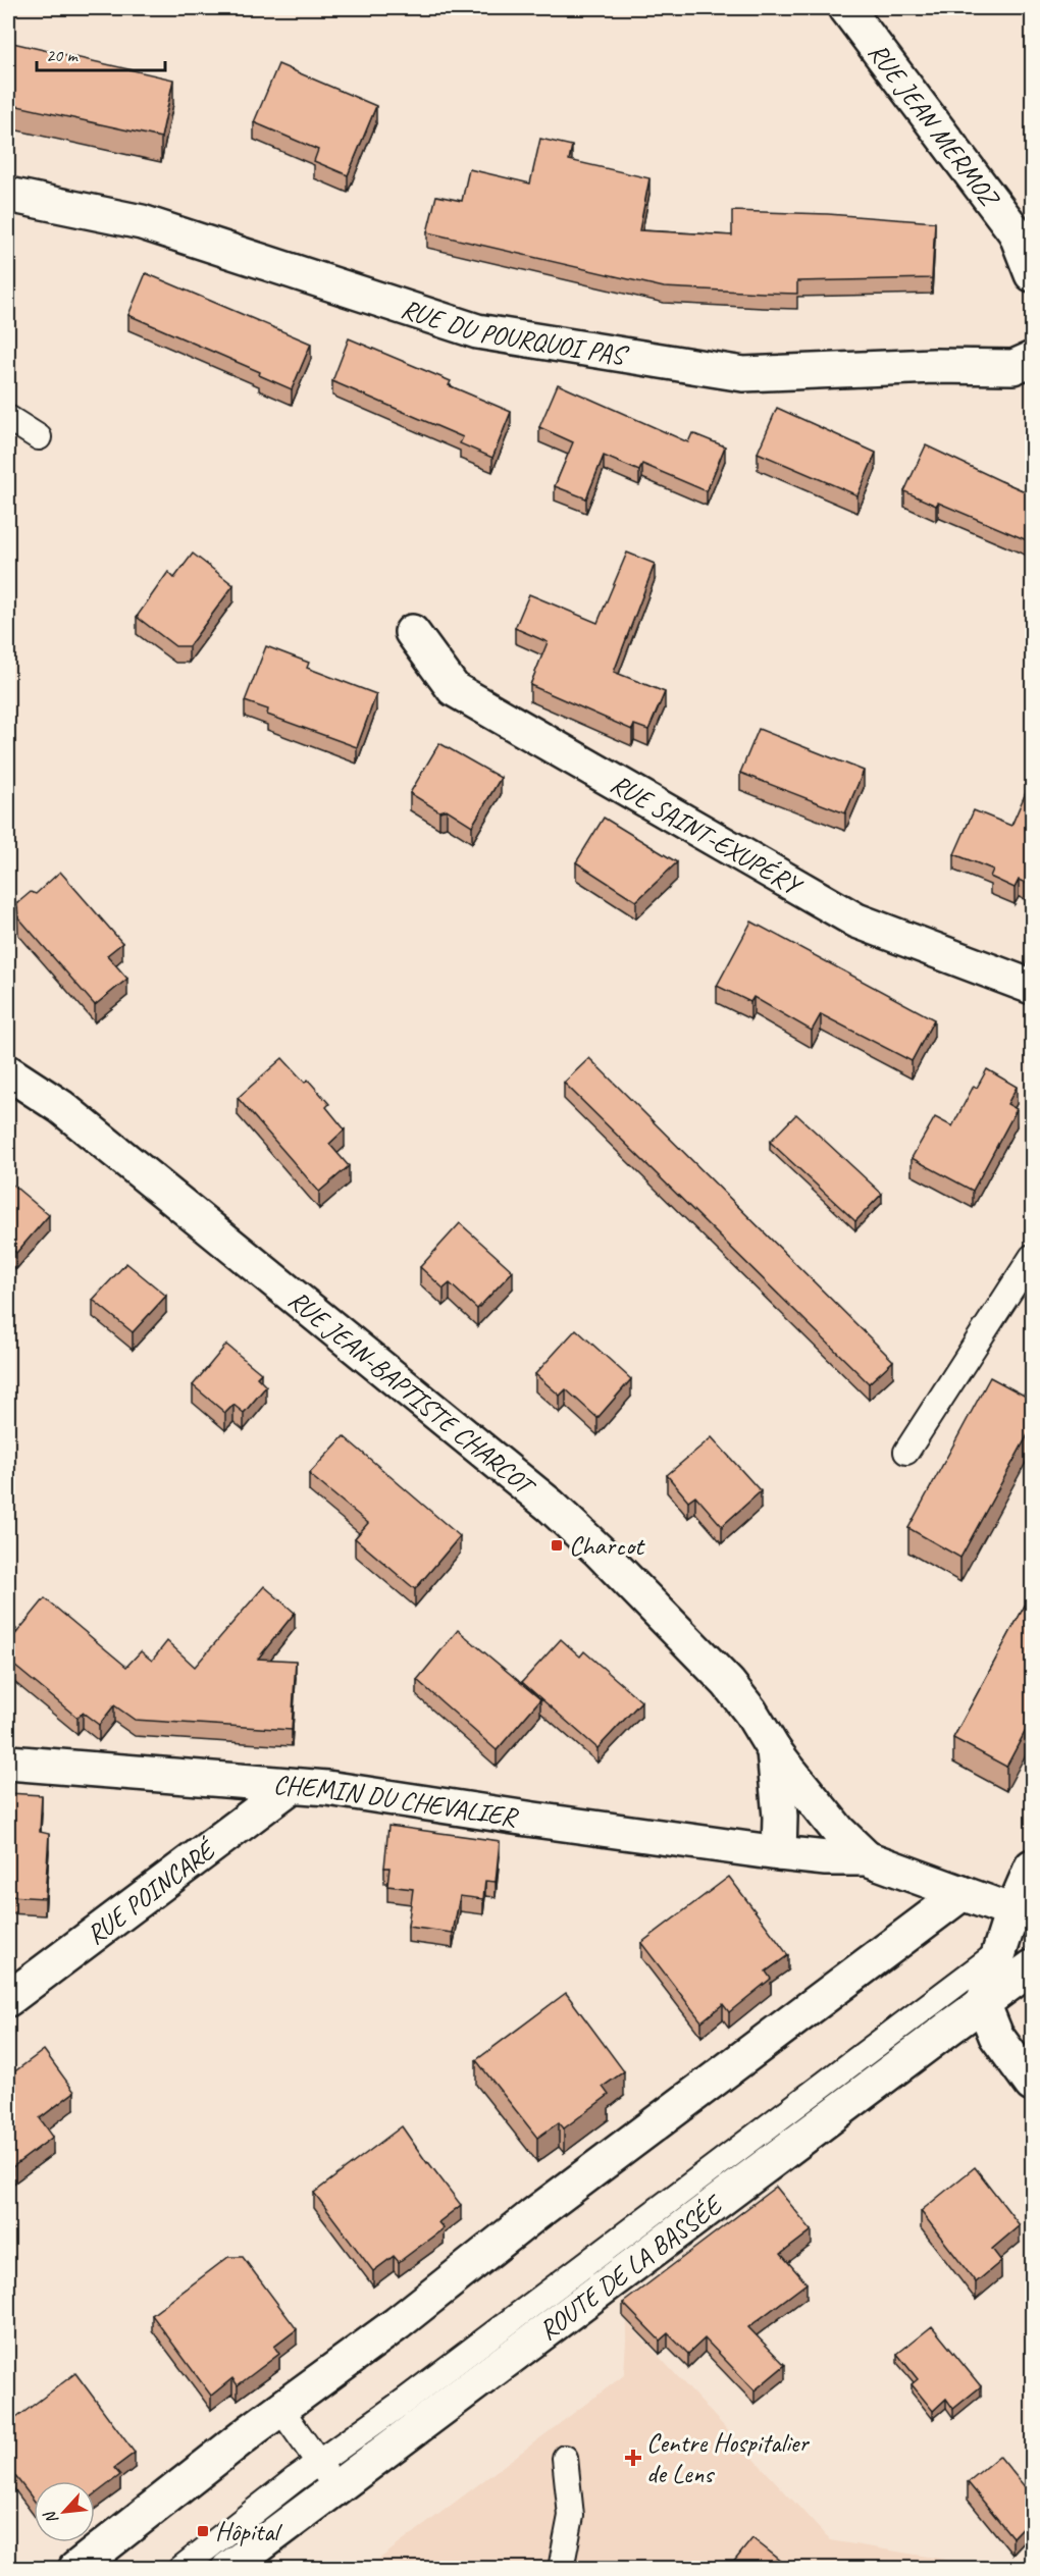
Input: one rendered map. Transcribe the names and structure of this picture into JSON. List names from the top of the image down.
{
  "streets": {
    "street": [
      "RUE JEAN MERMOZ",
      "RUE DU POURQUOI PAS",
      "RUE SAINT-EXUPÉRY",
      "RUE JEAN-BAPTISTE CHARCOT",
      "CHEMIN DU CHEVALIER",
      "RUE POINCARÉ",
      "ROUTE DE LA BASSÉE"
    ]
  },
  "crossings": [
    ["RUE JEAN-BAPTISTE CHARCOT", "CHEMIN DU CHEVALIER"],
    ["CHEMIN DU CHEVALIER", "RUE POINCARÉ"]
  ],
  "places": {
    "transit": ["Charcot", "Hôpital"],
    "health": ["Centre Hospitalier de Lens"]
  },
  "scale_bar": "20 m",
  "north": "bottom left"
}
